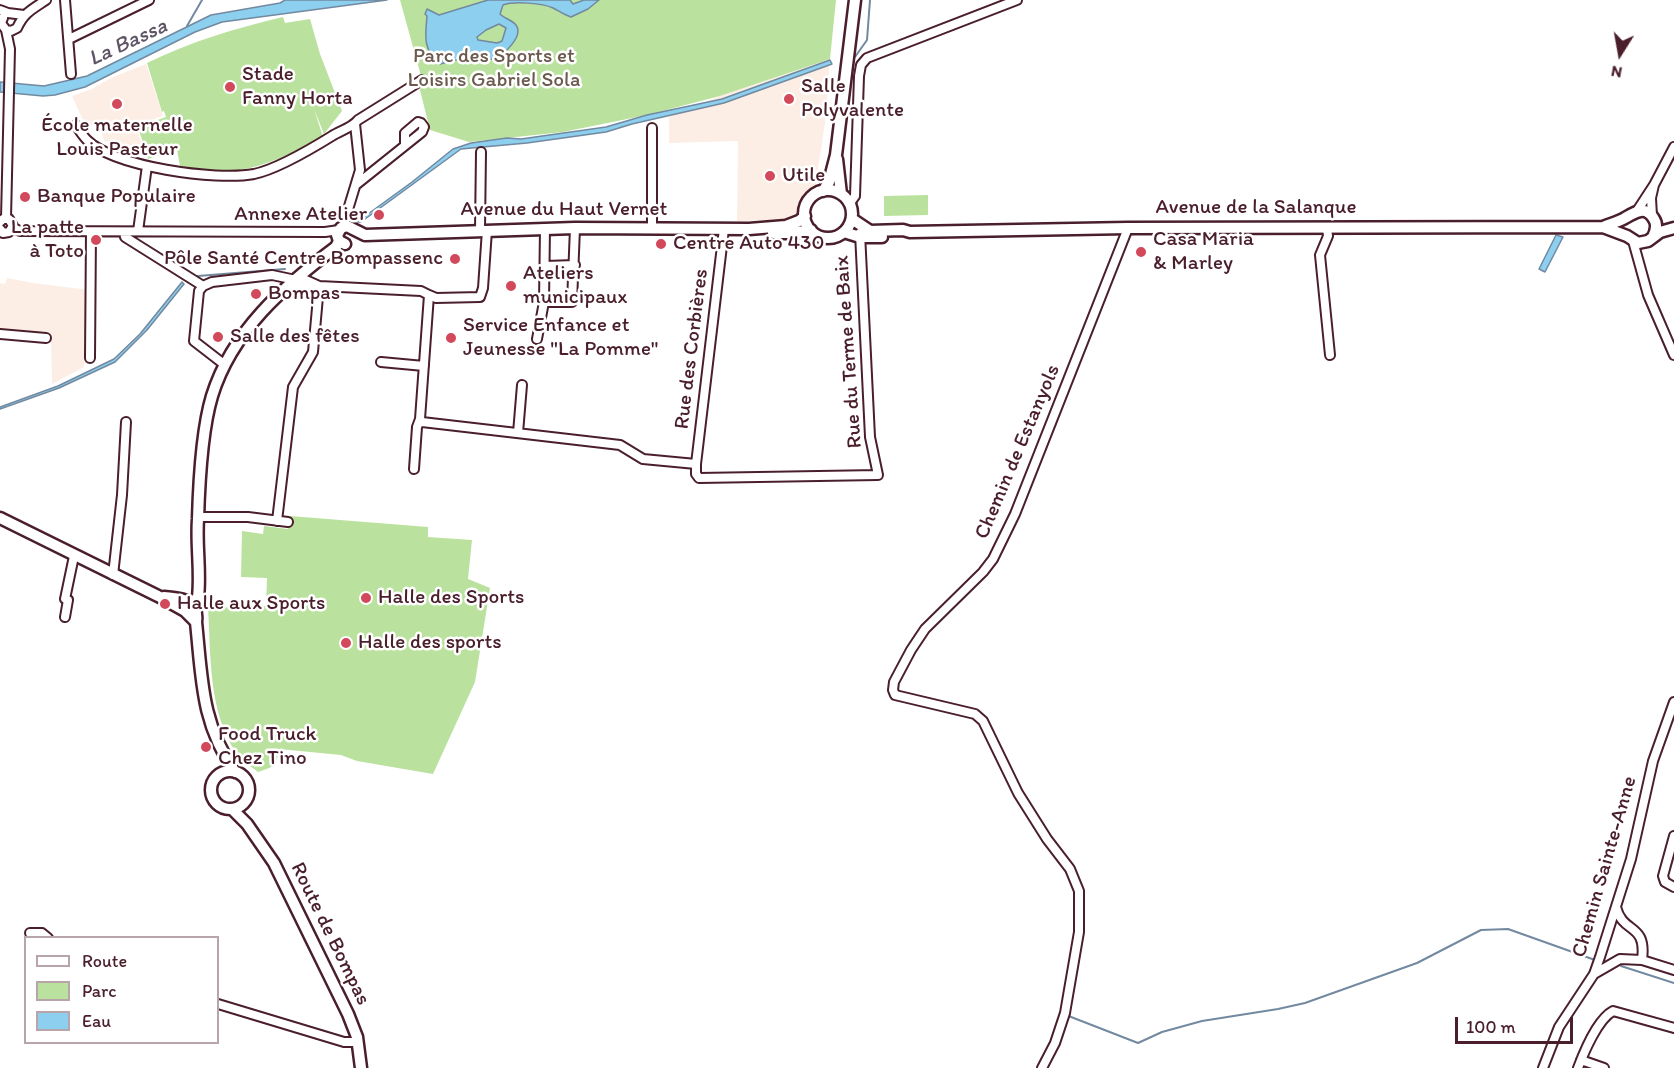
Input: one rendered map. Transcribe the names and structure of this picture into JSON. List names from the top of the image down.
{
  "streets": {
    "main road": ["Avenue de la Salanque", "Avenue du Haut Vernet", "Route de Bompas"],
    "street": [
      "Rue des Corbières",
      "Rue du Terme de Baix",
      "Chemin de Estanyols",
      "Chemin Sainte-Anne"
    ]
  },
  "crossings": [
    ["Avenue de la Salanque", "Avenue du Haut Vernet"],
    ["Avenue de la Salanque", "Rue du Terme de Baix"],
    ["Avenue de la Salanque", "Chemin de Estanyols"],
    ["Avenue du Haut Vernet", "Rue des Corbières"],
    ["Rue des Corbières", "Rue du Terme de Baix"]
  ],
  "water": ["La Bassa"],
  "parks": ["Parc des Sports et Loisirs Gabriel Sola"],
  "places": [
    "Stade Fanny Horta",
    "Salle Polyvalente",
    "École maternelle Louis Pasteur",
    "Utile",
    "Banque Populaire",
    "Annexe Atelier",
    "La patte à Toto",
    "Centre Auto 430",
    "Casa Maria & Marley",
    "Pôle Santé Centre Bompassenc",
    "Ateliers municipaux",
    "Bompas",
    "Salle des fêtes",
    "Service Enfance et Jeunesse \"La Pomme\"",
    "Halle des Sports",
    "Halle aux Sports",
    "Halle des sports",
    "Food Truck Chez Tino"
  ],
  "legend": ["Route", "Parc", "Eau"],
  "scale_bar": "100 m",
  "north": "bottom"
}
